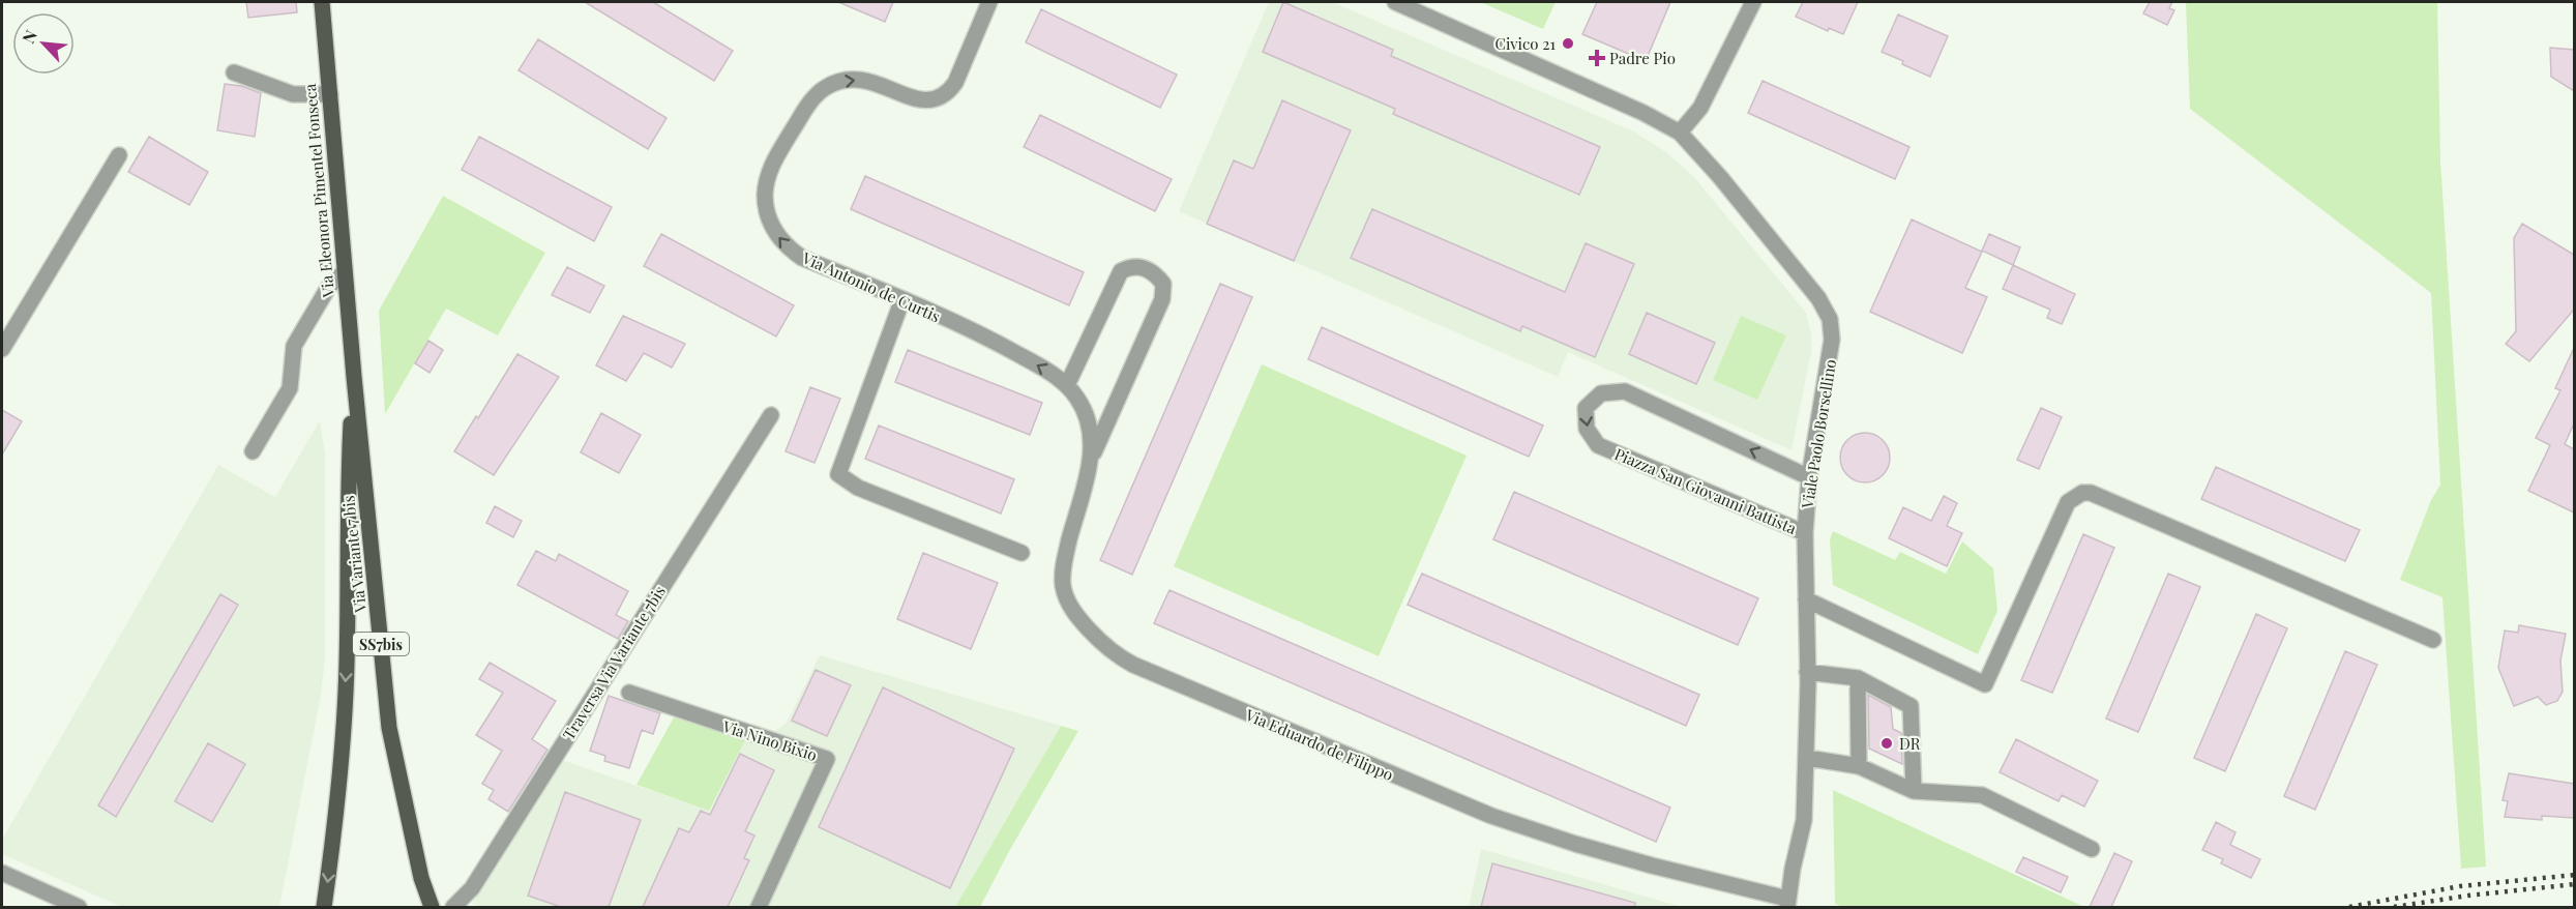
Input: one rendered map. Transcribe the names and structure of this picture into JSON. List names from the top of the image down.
{
  "streets": {
    "main road": ["Via Eleonora Pimentel Fonseca", "Via Variante 7 bis", "SS7bis"],
    "street": [
      "Via Antonio de Curtis",
      "Viale Paolo Borsellino",
      "Piazza San Giovanni Battista",
      "Traversa Via Variante 7bis",
      "Via Nino Bixio",
      "Via Eduardo de Filippo"
    ]
  },
  "crossings": [
    ["Via Eleonora Pimentel Fonseca", "Via Variante 7 bis"],
    ["Via Antonio de Curtis", "Via Eduardo de Filippo"],
    ["Viale Paolo Borsellino", "Piazza San Giovanni Battista"],
    ["Viale Paolo Borsellino", "Via Eduardo de Filippo"]
  ],
  "places": {
    "other": ["Civico 21", "DR"],
    "health": ["Padre Pio"]
  },
  "north": "top left"
}
